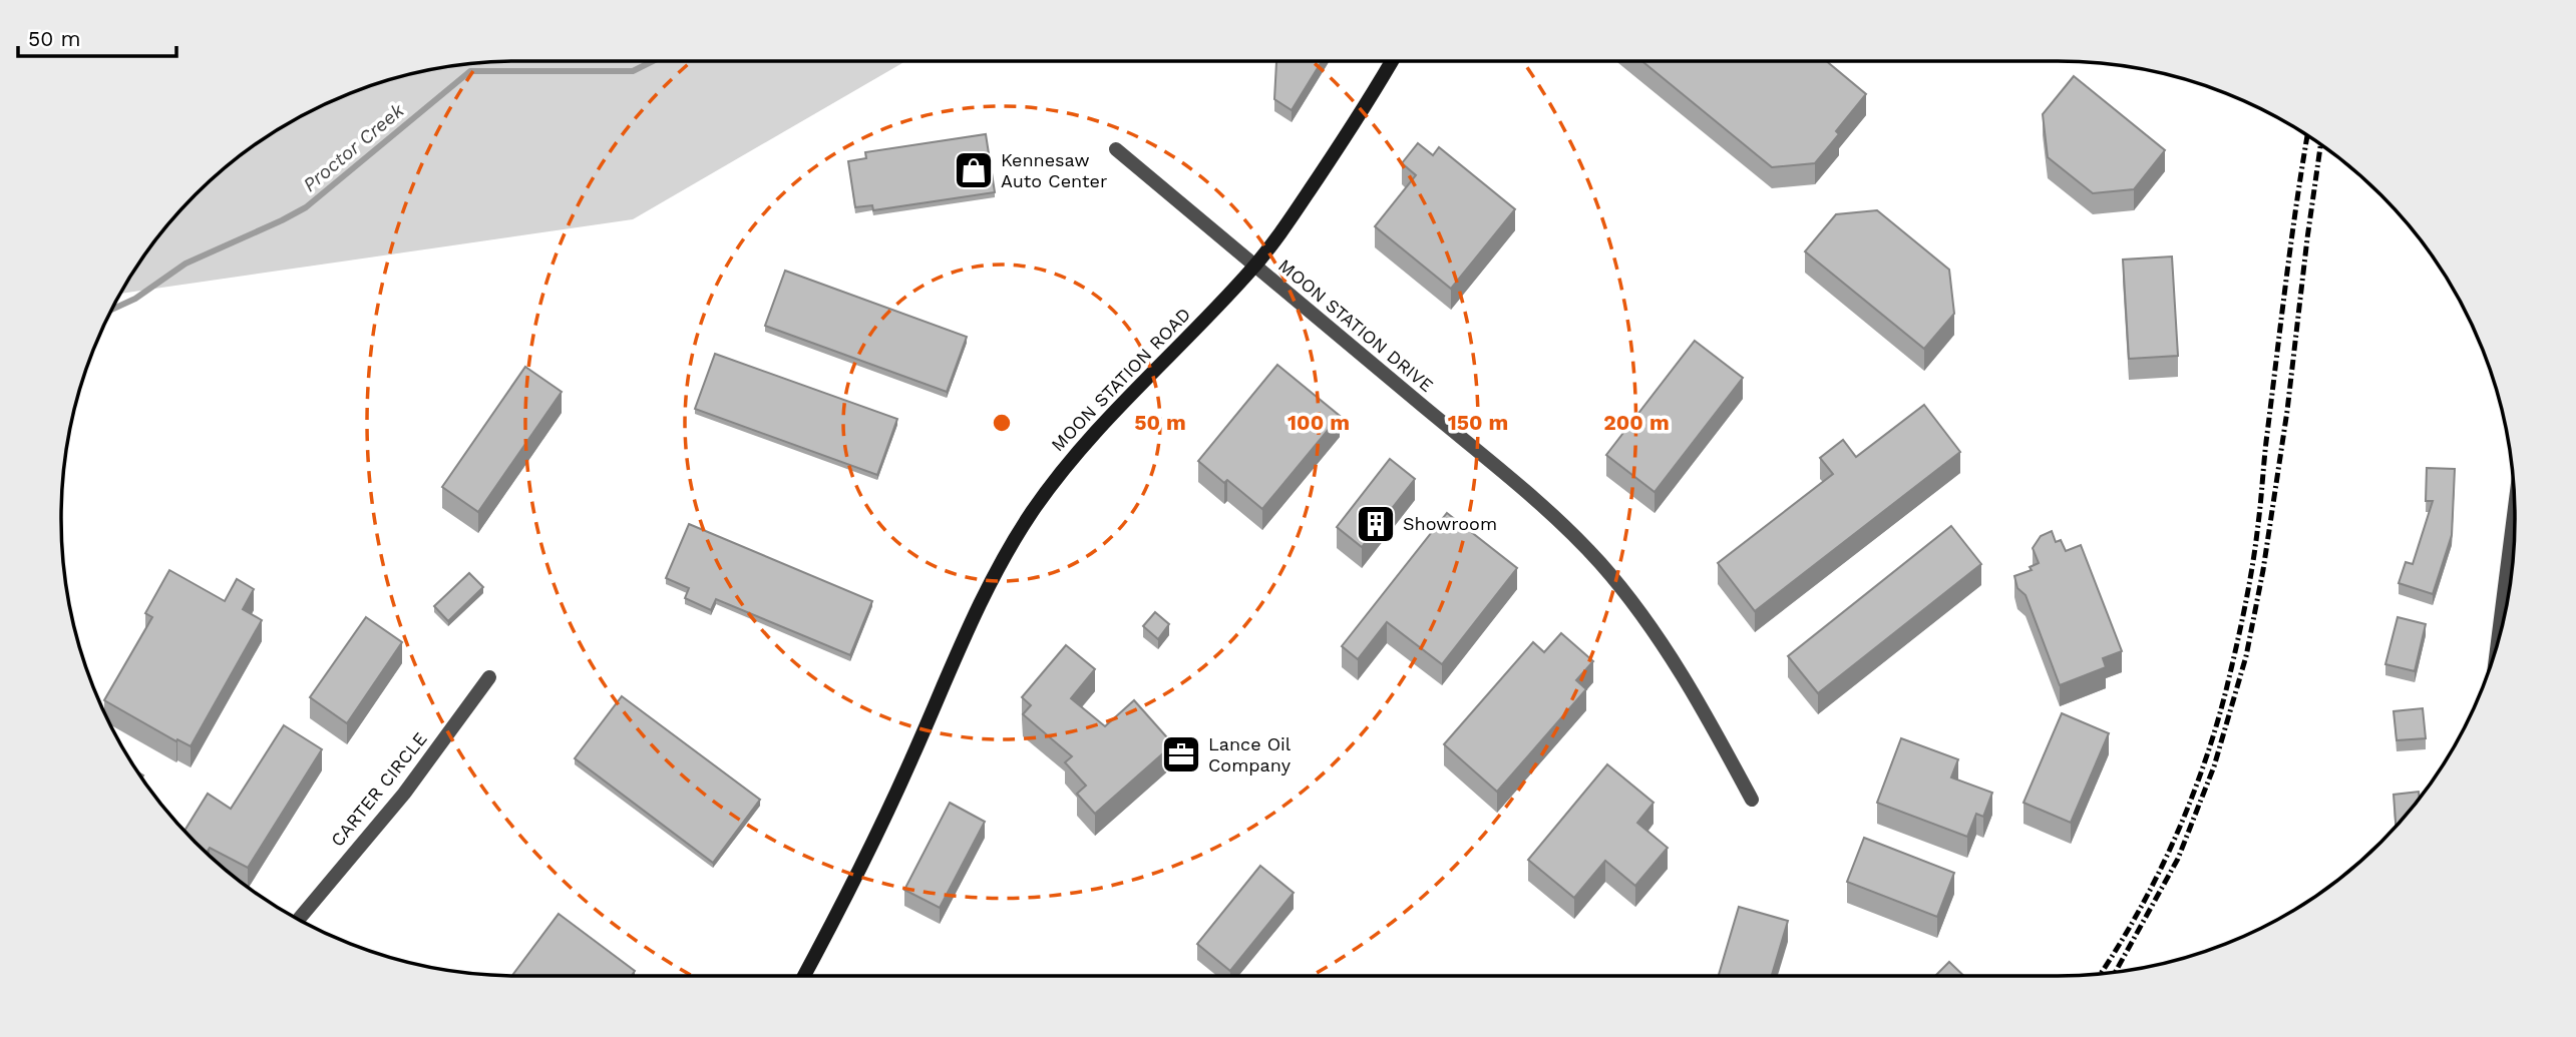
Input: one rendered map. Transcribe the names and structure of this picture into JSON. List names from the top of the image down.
{
  "streets": {
    "street": ["MOON STATION DRIVE", "MOON STATION ROAD", "CARTER CIRCLE"]
  },
  "crossings": [
    ["MOON STATION DRIVE", "MOON STATION ROAD"]
  ],
  "water": ["Proctor Creek"],
  "places": {
    "shop": ["Kennesaw Auto Center"],
    "building": ["Showroom"],
    "office": ["Lance Oil Company"]
  },
  "scale_bar": "50 m",
  "rings": [
    "50 m",
    "100 m",
    "150 m",
    "200 m"
  ]
}
